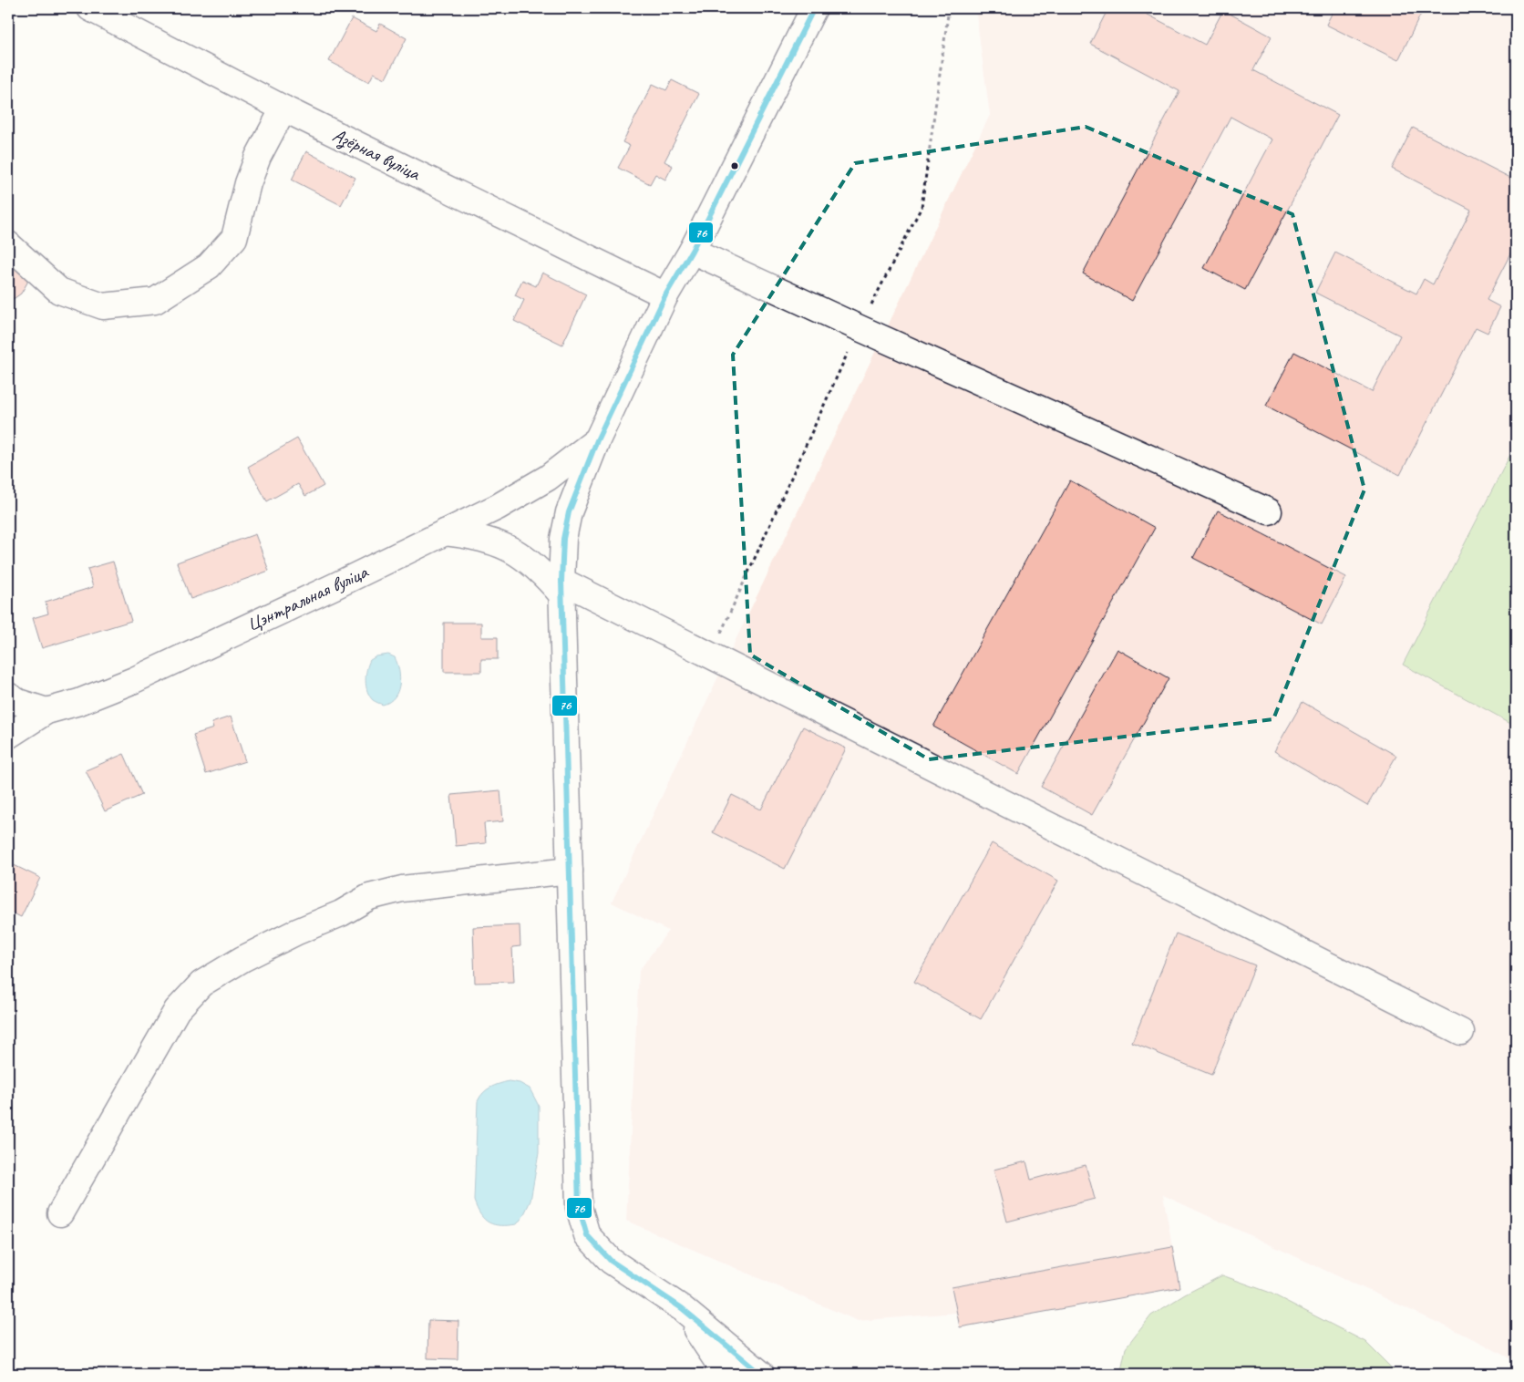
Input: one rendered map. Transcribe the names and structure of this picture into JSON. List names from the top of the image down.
{
  "streets": {
    "street": ["Азёрная вуліца", "Цэнтральная вуліца"]
  },
  "crossings": [
    ["Азёрная вуліца", "Цэнтральная вуліца"]
  ],
  "lines": ["transit line 76"]
}
